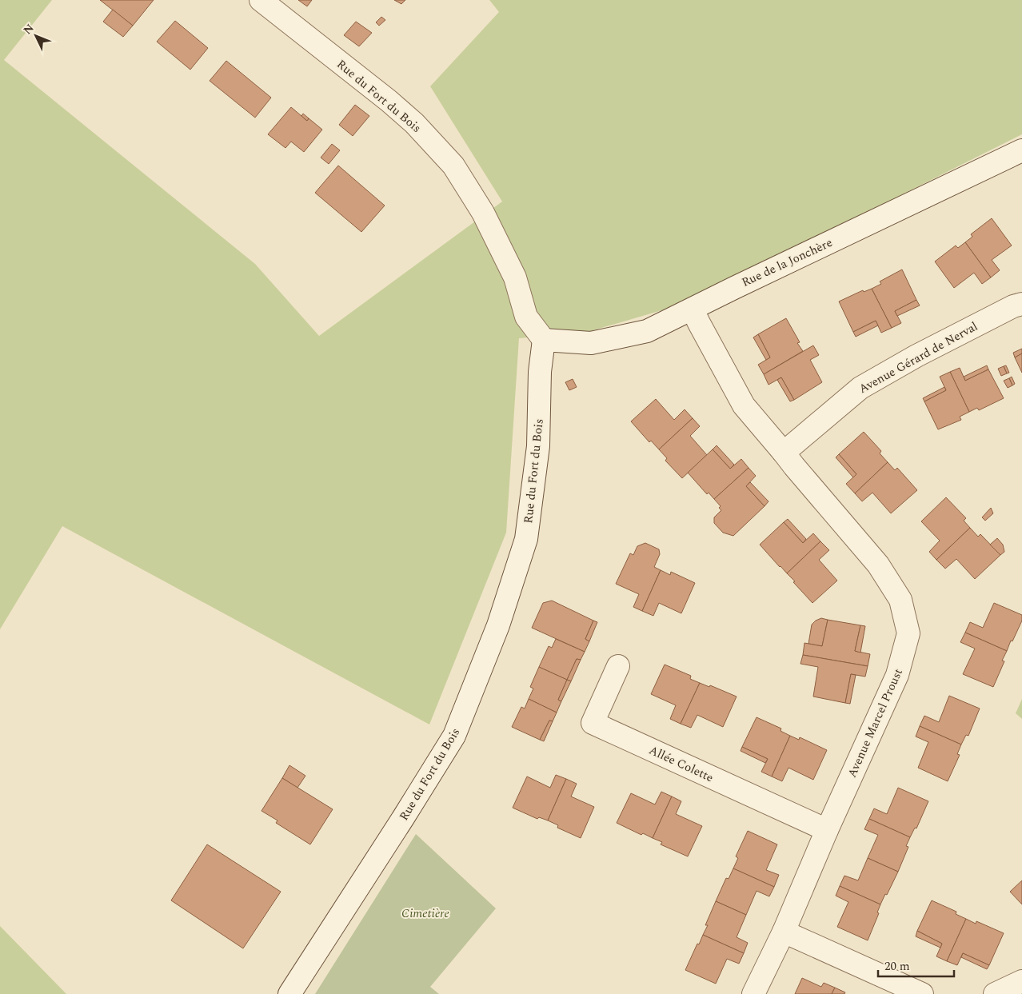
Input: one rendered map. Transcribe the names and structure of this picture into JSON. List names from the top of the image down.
{
  "streets": {
    "street": [
      "Rue du Fort du Bois",
      "Rue de la Jonchère",
      "Avenue Gérard de Nerval",
      "Avenue Marcel Proust",
      "Allée Colette"
    ]
  },
  "crossings": [
    ["Rue du Fort du Bois", "Rue de la Jonchère"],
    ["Rue de la Jonchère", "Avenue Marcel Proust"],
    ["Avenue Gérard de Nerval", "Avenue Marcel Proust"],
    ["Avenue Marcel Proust", "Allée Colette"]
  ],
  "parks": ["Cimetière"],
  "scale_bar": "20 m",
  "north": "top left"
}
